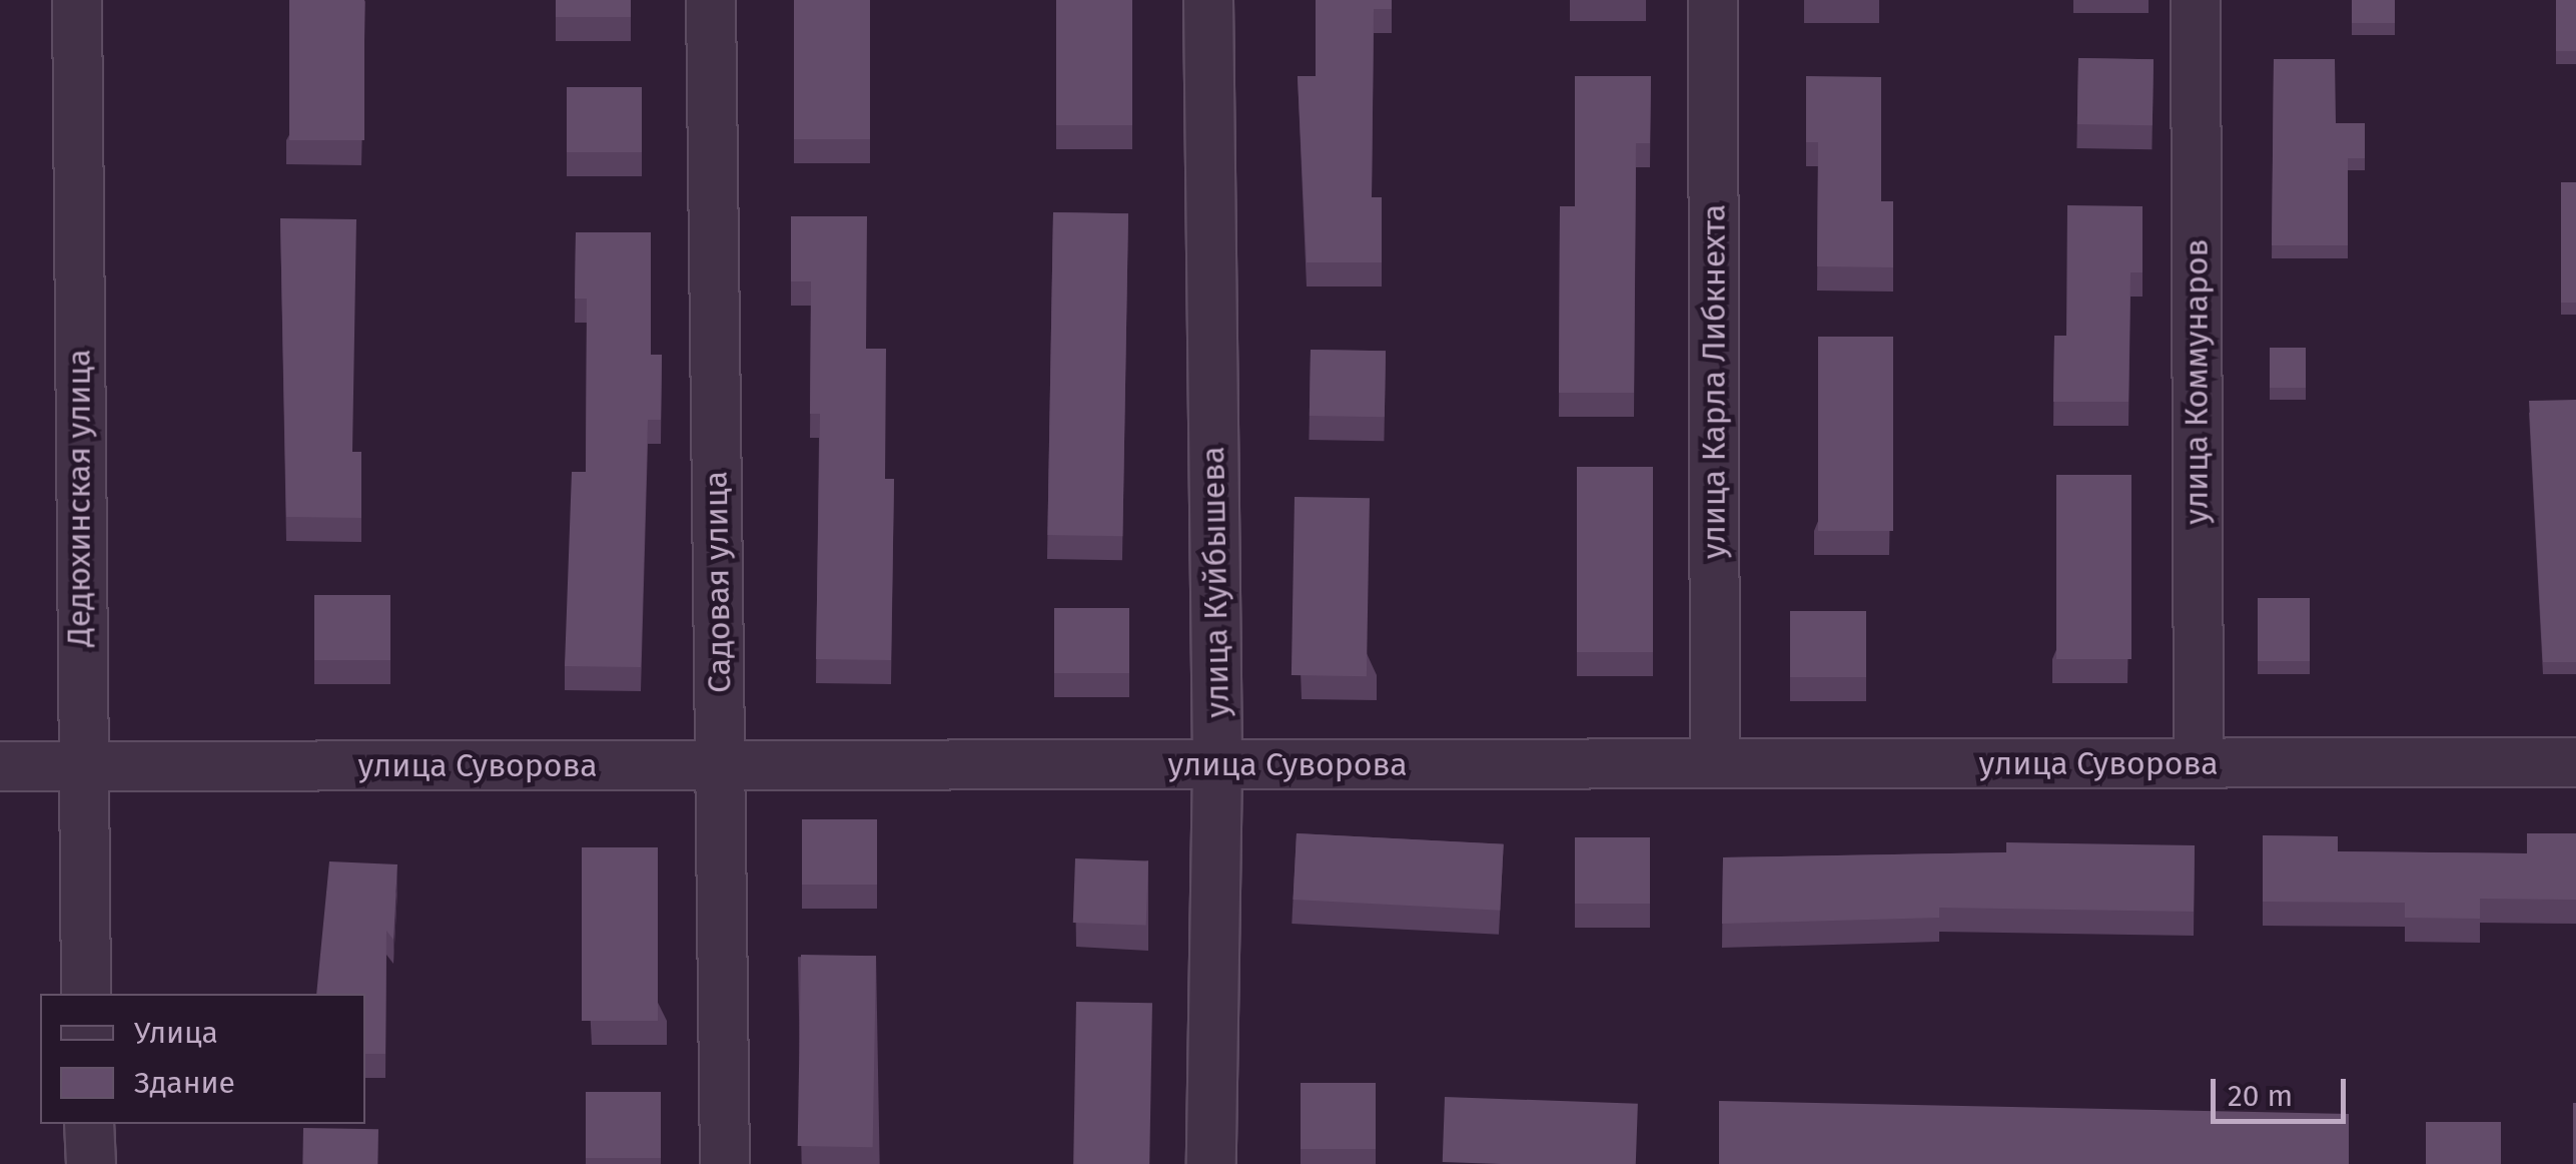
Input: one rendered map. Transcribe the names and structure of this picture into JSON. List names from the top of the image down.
{
  "streets": {
    "street": [
      "улица Карла Либкнехта",
      "улица Коммунаров",
      "Дедюхинская улица",
      "Садовая улица",
      "улица Куйбышева",
      "улица Суворова"
    ]
  },
  "crossings": [
    ["улица Карла Либкнехта", "улица Суворова"],
    ["улица Коммунаров", "улица Суворова"],
    ["Дедюхинская улица", "улица Суворова"],
    ["Садовая улица", "улица Суворова"],
    ["улица Куйбышева", "улица Суворова"]
  ],
  "legend": ["Улица", "Здание"],
  "scale_bar": "20 m"
}
